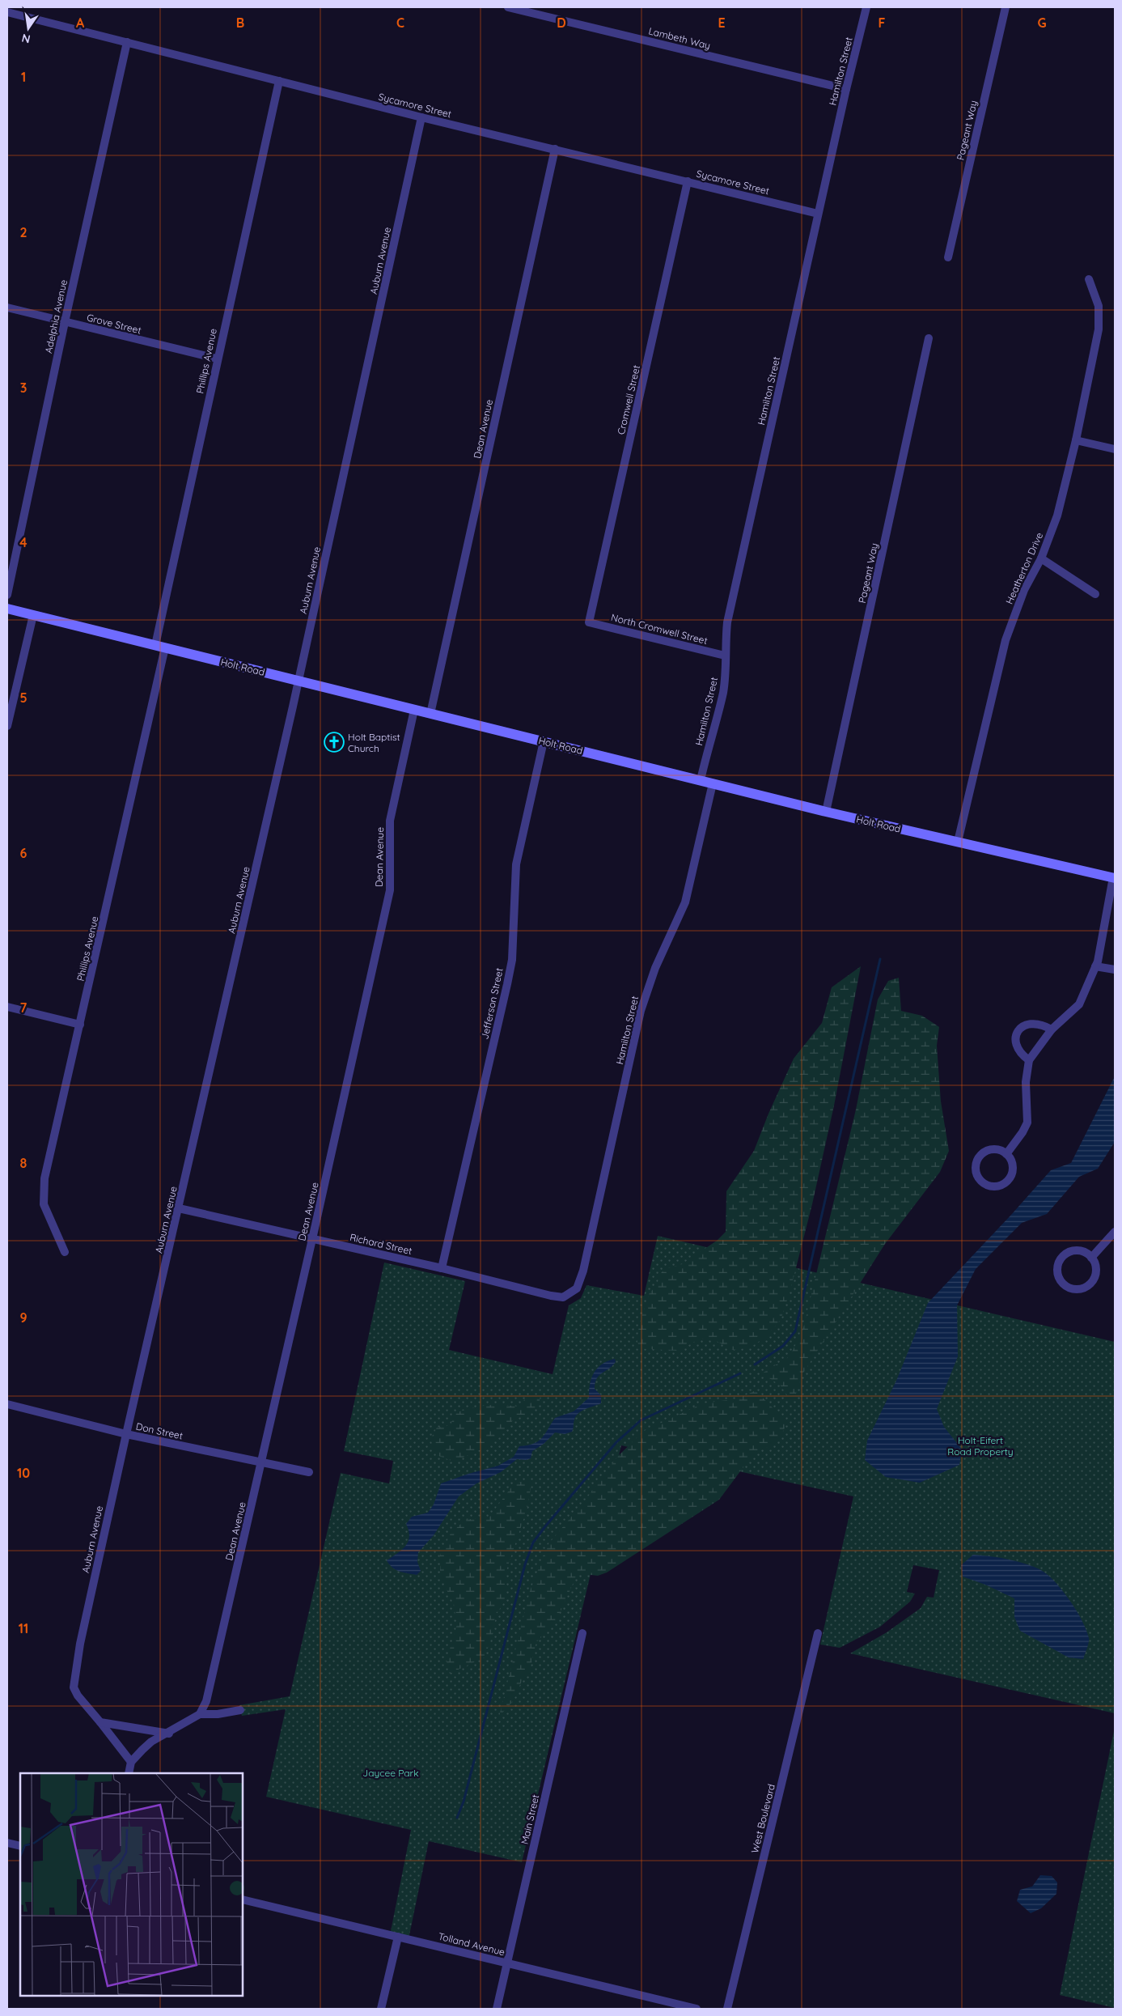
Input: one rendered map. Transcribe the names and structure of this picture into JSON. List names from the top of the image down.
{
  "streets": {
    "main road": ["Holt Road"],
    "street": [
      "Lambeth Way",
      "Hamilton Street",
      "Sycamore Street",
      "Pageant Way",
      "Auburn Avenue",
      "Adelphia Avenue",
      "Grove Street",
      "Phillips Avenue",
      "Cromwell Street",
      "Dean Avenue",
      "Heatherton Drive",
      "North Cromwell Street",
      "Jefferson Street",
      "Richard Street",
      "Don Street",
      "West Boulevard",
      "Main Street",
      "Tolland Avenue"
    ]
  },
  "crossings": [
    ["Lambeth Way", "Hamilton Street"],
    ["Hamilton Street", "Sycamore Street"],
    ["Hamilton Street", "North Cromwell Street"],
    ["Hamilton Street", "Holt Road"],
    ["Hamilton Street", "Richard Street"],
    ["Sycamore Street", "Auburn Avenue"],
    ["Sycamore Street", "Adelphia Avenue"],
    ["Sycamore Street", "Phillips Avenue"],
    ["Sycamore Street", "Cromwell Street"],
    ["Sycamore Street", "Dean Avenue"],
    ["Pageant Way", "Holt Road"],
    ["Auburn Avenue", "Holt Road"],
    ["Auburn Avenue", "Richard Street"],
    ["Auburn Avenue", "Don Street"],
    ["Adelphia Avenue", "Grove Street"],
    ["Grove Street", "Phillips Avenue"],
    ["Phillips Avenue", "Holt Road"],
    ["Cromwell Street", "North Cromwell Street"],
    ["Dean Avenue", "Holt Road"],
    ["Dean Avenue", "Richard Street"],
    ["Dean Avenue", "Don Street"],
    ["Heatherton Drive", "Holt Road"],
    ["Holt Road", "Jefferson Street"],
    ["Jefferson Street", "Richard Street"],
    ["Main Street", "Tolland Avenue"]
  ],
  "parks": ["Holt-Eifert Road Property", "Jaycee Park"],
  "places": {
    "church": ["Holt Baptist Church"]
  },
  "north": "bottom",
  "grid": {
    "columns": [
      "A",
      "B",
      "C",
      "D",
      "E",
      "F",
      "G"
    ],
    "rows": [
      "1",
      "2",
      "3",
      "4",
      "5",
      "6",
      "7",
      "8",
      "9",
      "10",
      "11"
    ]
  }
}
